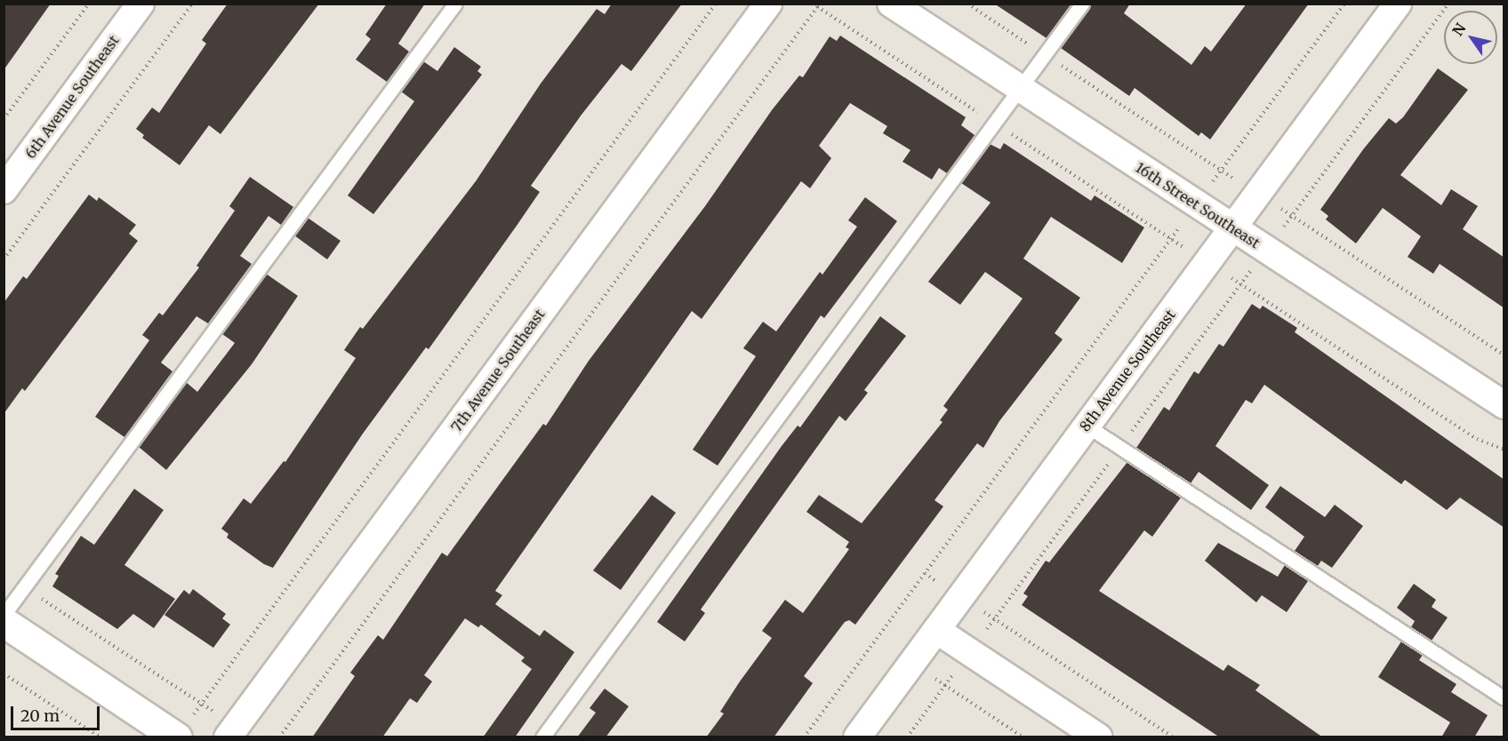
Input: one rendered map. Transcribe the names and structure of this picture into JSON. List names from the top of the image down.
{
  "streets": {
    "street": [
      "6th Avenue Southeast",
      "16th Street Southeast",
      "7th Avenue Southeast",
      "8th Avenue Southeast"
    ]
  },
  "crossings": [
    ["16th Street Southeast", "8th Avenue Southeast"]
  ],
  "scale_bar": "20 m",
  "north": "top left"
}
